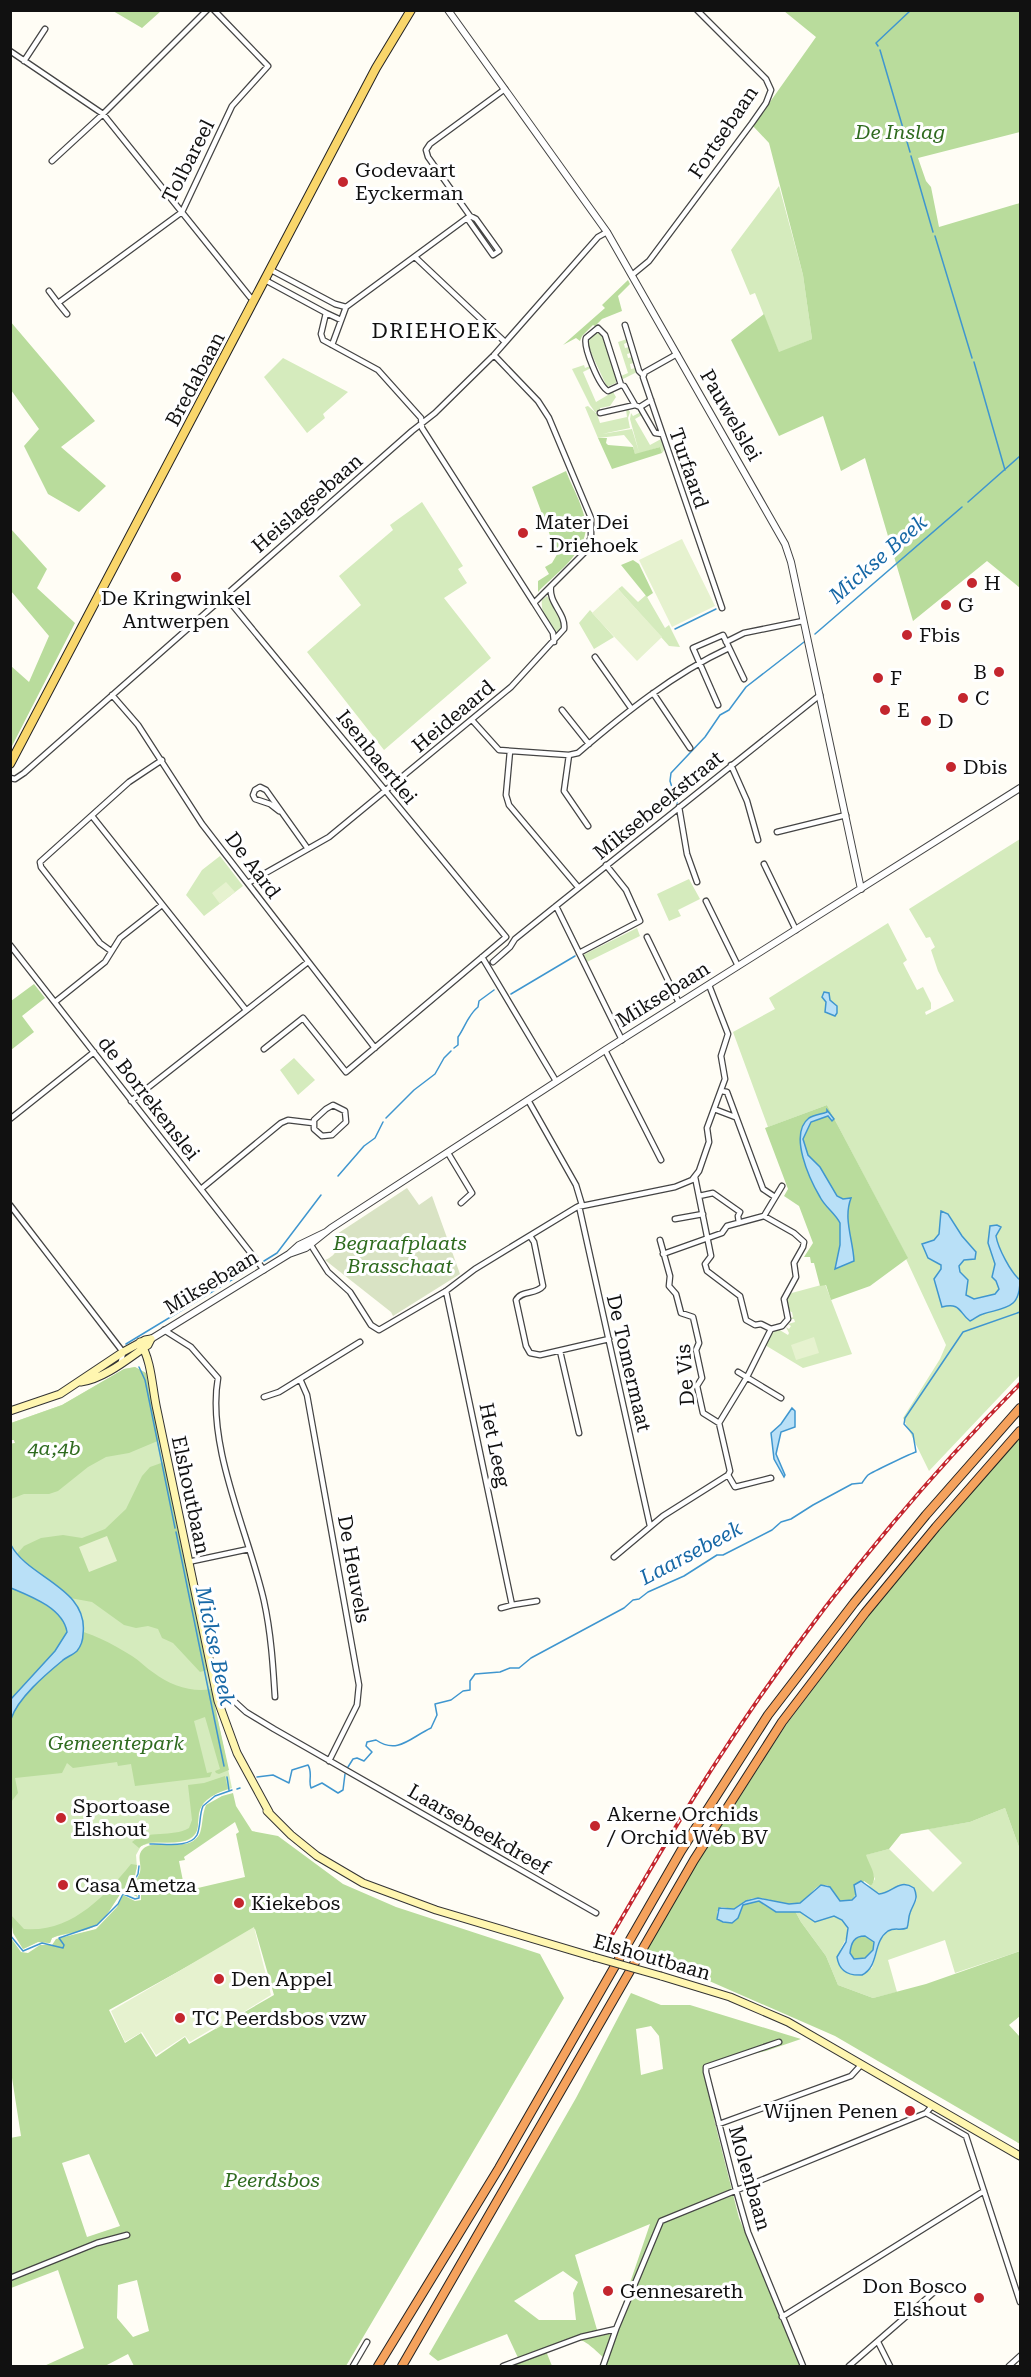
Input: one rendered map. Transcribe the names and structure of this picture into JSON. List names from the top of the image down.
{
  "streets": {
    "main road": ["Bredabaan", "Miksebaan", "Elshoutbaan"],
    "street": [
      "Fortsebaan",
      "Tolbareel",
      "Pauwelslei",
      "Turfaard",
      "Heislagsebaan",
      "Heideaard",
      "Isenbaertlei",
      "Miksebeekstraat",
      "De Aard",
      "de Borrekenslei",
      "De Tomermaat",
      "De Vis",
      "Het Leeg",
      "De Heuvels",
      "Laarsebeekdreef",
      "Molenbaan"
    ]
  },
  "crossings": [
    ["Fortsebaan", "Pauwelslei"],
    ["Pauwelslei", "Heislagsebaan"],
    ["Pauwelslei", "Miksebeekstraat"],
    ["Pauwelslei", "Miksebaan"],
    ["Heislagsebaan", "Isenbaertlei"],
    ["Heislagsebaan", "De Aard"],
    ["Heideaard", "Isenbaertlei"],
    ["Heideaard", "De Aard"],
    ["Miksebaan", "de Borrekenslei"],
    ["Miksebaan", "De Tomermaat"],
    ["Miksebaan", "Elshoutbaan"],
    ["De Heuvels", "Laarsebeekdreef"]
  ],
  "districts": ["DRIEHOEK"],
  "water": ["Mickse Beek", "Laarsebeek"],
  "parks": [
    "De Inslag",
    "Begraafplaats Brasschaat",
    "4a;4b",
    "Gemeentepark",
    "Peerdsbos"
  ],
  "places": [
    "Godevaart Eyckerman",
    "Mater Dei - Driehoek",
    "De Kringwinkel Antwerpen",
    "H",
    "G",
    "Fbis",
    "B",
    "F",
    "C",
    "E",
    "D",
    "Dbis",
    "Sportoase Elshout",
    "Akerne Orchids / Orchid Web BV",
    "Casa Ametza",
    "Kiekebos",
    "Den Appel",
    "TC Peerdsbos vzw",
    "Wijnen Penen",
    "Gennesareth",
    "Don Bosco Elshout"
  ]
}
